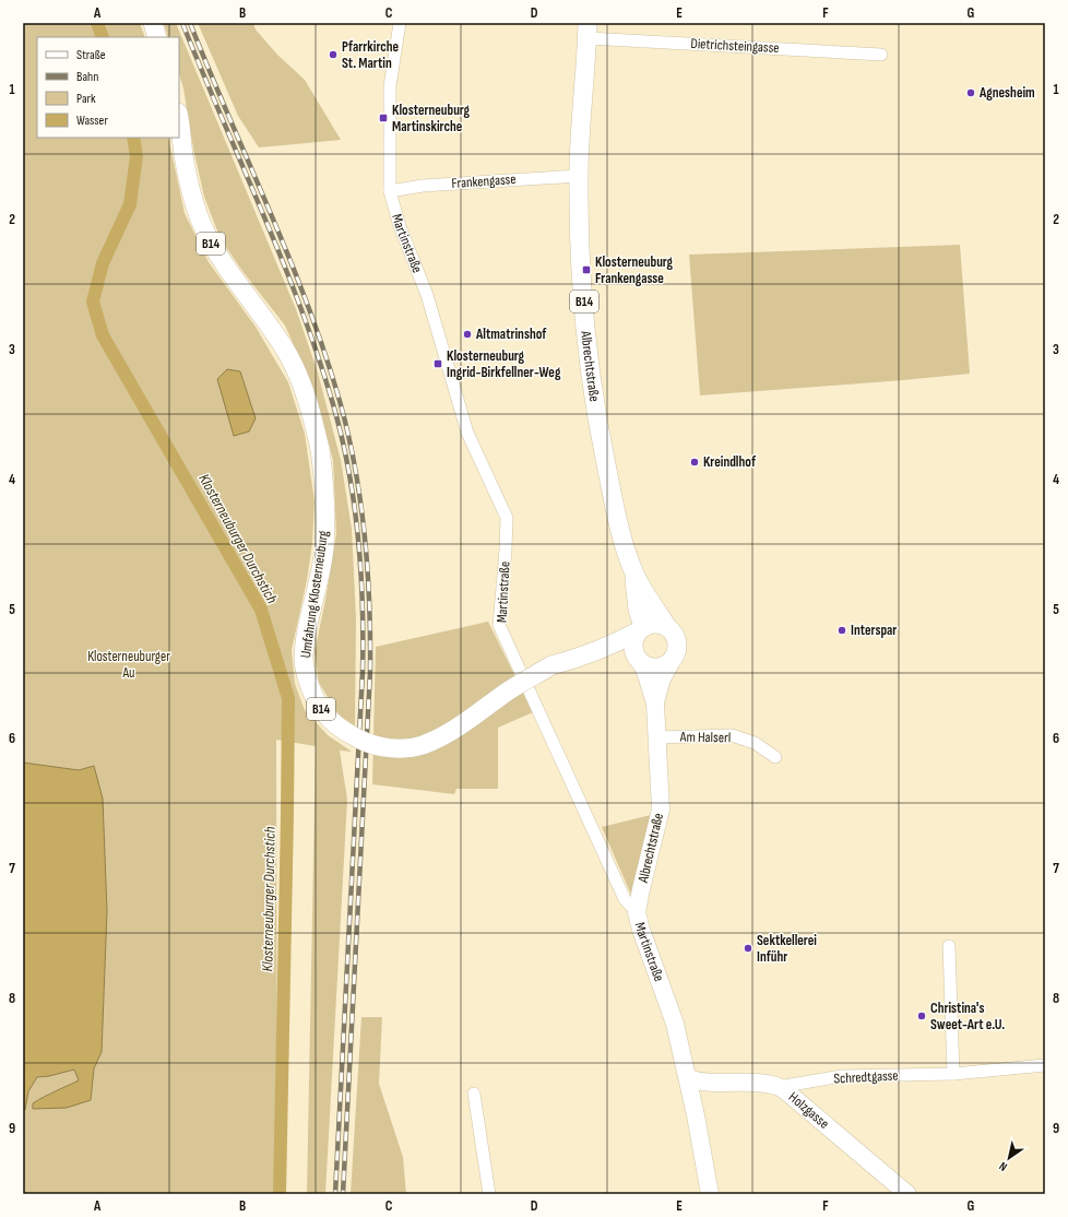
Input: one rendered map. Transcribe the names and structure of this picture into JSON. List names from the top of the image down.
{
  "streets": {
    "main road": [
      "B14",
      "Martinstraße",
      "Albrechtstraße",
      "Umfahrung Klosterneuburg",
      "Holzgasse"
    ],
    "street": [
      "Dietrichsteingasse",
      "Frankengasse",
      "Am Halserl",
      "Schredtgasse"
    ]
  },
  "crossings": [
    ["Dietrichsteingasse", "Albrechtstraße"],
    ["Frankengasse", "Martinstraße"],
    ["Frankengasse", "Albrechtstraße"],
    ["B14", "Albrechtstraße"],
    ["B14", "Umfahrung Klosterneuburg"],
    ["Martinstraße", "Albrechtstraße"],
    ["Martinstraße", "Holzgasse"],
    ["Albrechtstraße", "Umfahrung Klosterneuburg"],
    ["Albrechtstraße", "Am Halserl"],
    ["Schredtgasse", "Holzgasse"]
  ],
  "water": ["Klosterneuburger Durchstich"],
  "parks": ["Klosterneuburger Au"],
  "places": {
    "other": [
      "Pfarrkirche St. Martin",
      "Agnesheim",
      "Altmatrinshof",
      "Kreindlhof",
      "Interspar",
      "Sektkellerei Inführ",
      "Christina's Sweet-Art e.U."
    ],
    "transit": ["Klosterneuburg Martinskirche", "Klosterneuburg Frankengasse", "Klosterneuburg Ingrid-Birkfellner-Weg"]
  },
  "legend": [
    "Straße",
    "Bahn",
    "Park",
    "Wasser"
  ],
  "north": "bottom left",
  "grid": {
    "columns": [
      "A",
      "B",
      "C",
      "D",
      "E",
      "F",
      "G"
    ],
    "rows": [
      "1",
      "2",
      "3",
      "4",
      "5",
      "6",
      "7",
      "8",
      "9"
    ]
  }
}
